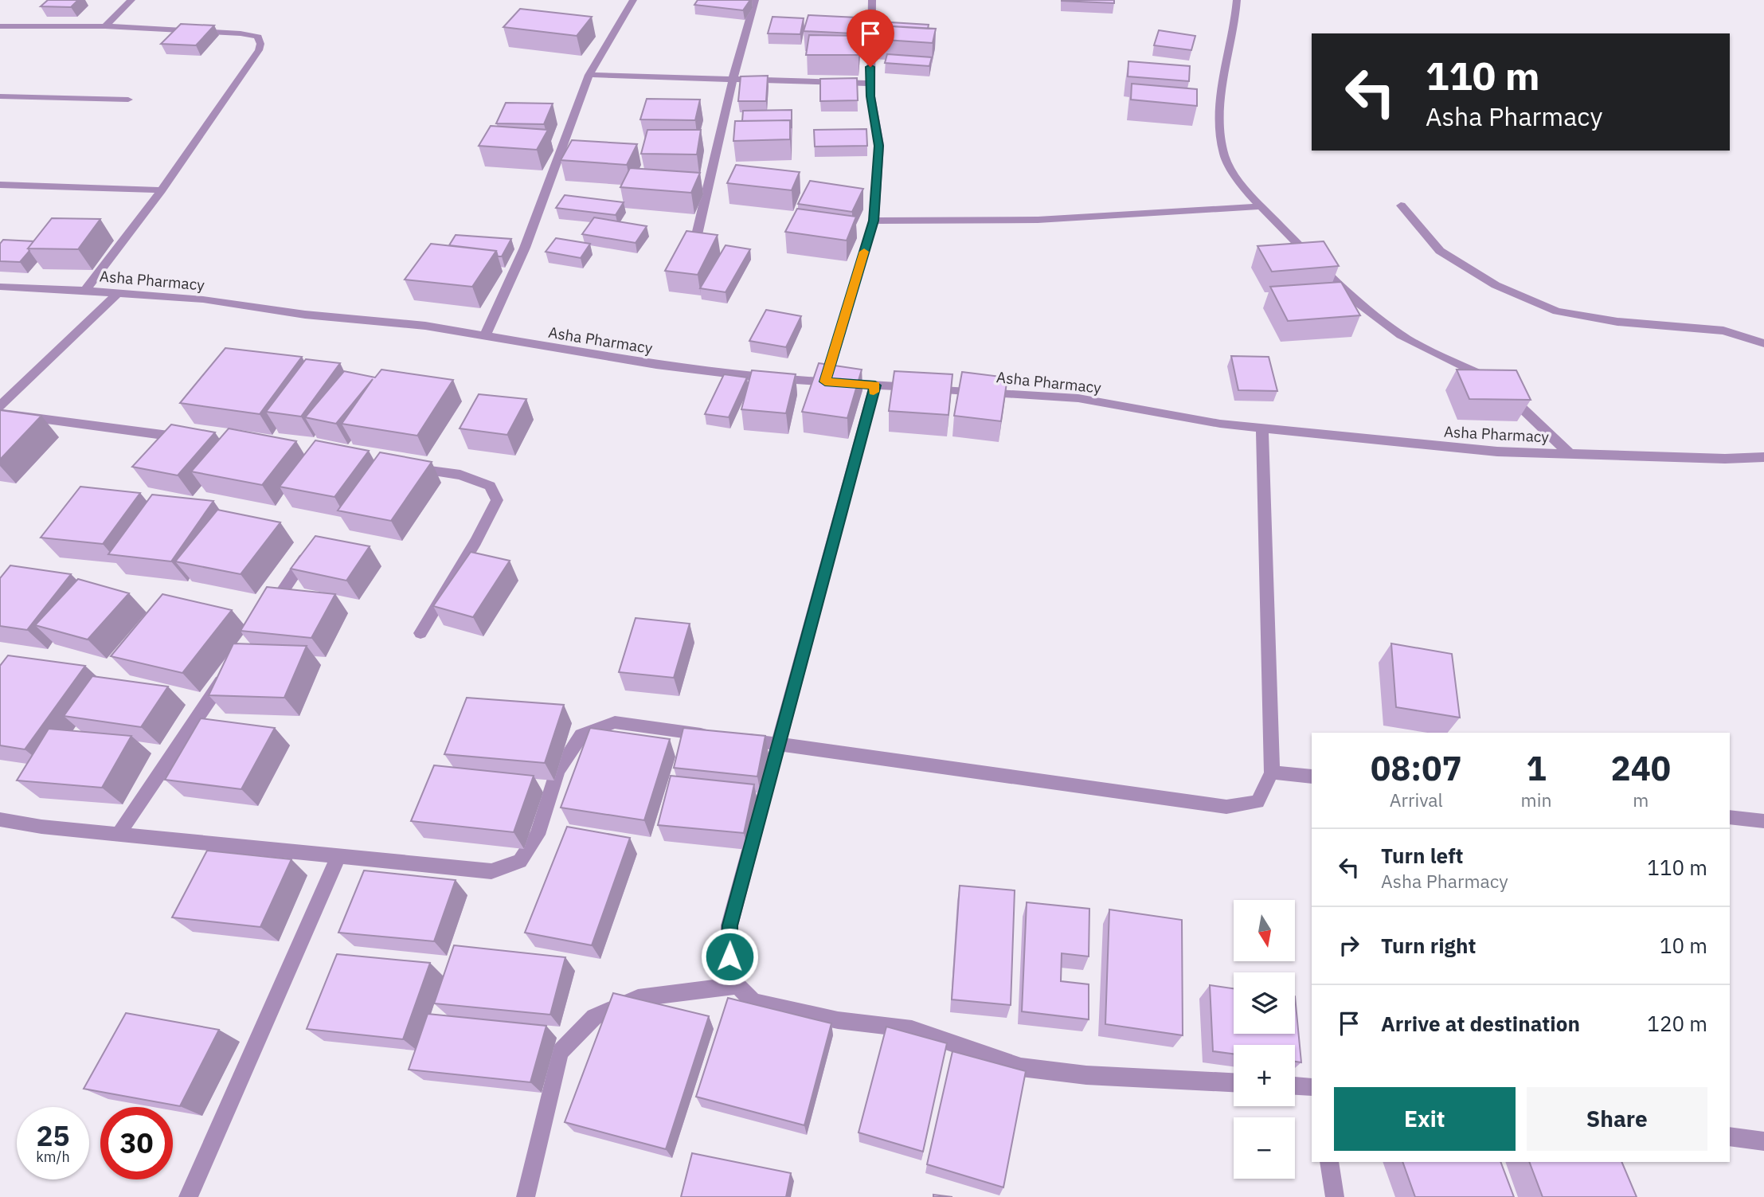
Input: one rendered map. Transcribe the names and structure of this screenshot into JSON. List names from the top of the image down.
{
  "streets": {
    "street": ["Asha Pharmacy"]
  },
  "north": "bottom",
  "page": {
    "turn": ["110 m", "Asha Pharmacy"],
    "eta": [
      "08:07",
      "Arrival",
      "1",
      "min",
      "240",
      "m"
    ],
    "list": [
      {
        "name": "Turn left",
        "note": "Asha Pharmacy",
        "value": "110 m"
      },
      {
        "name": "Turn right",
        "value": "10 m"
      },
      {
        "name": "Arrive at destination",
        "value": "120 m"
      }
    ],
    "map_buttons": ["+", "−"],
    "buttons": ["Exit", "Share"],
    "speed": "25 km/h",
    "limit": "30"
  }
}
